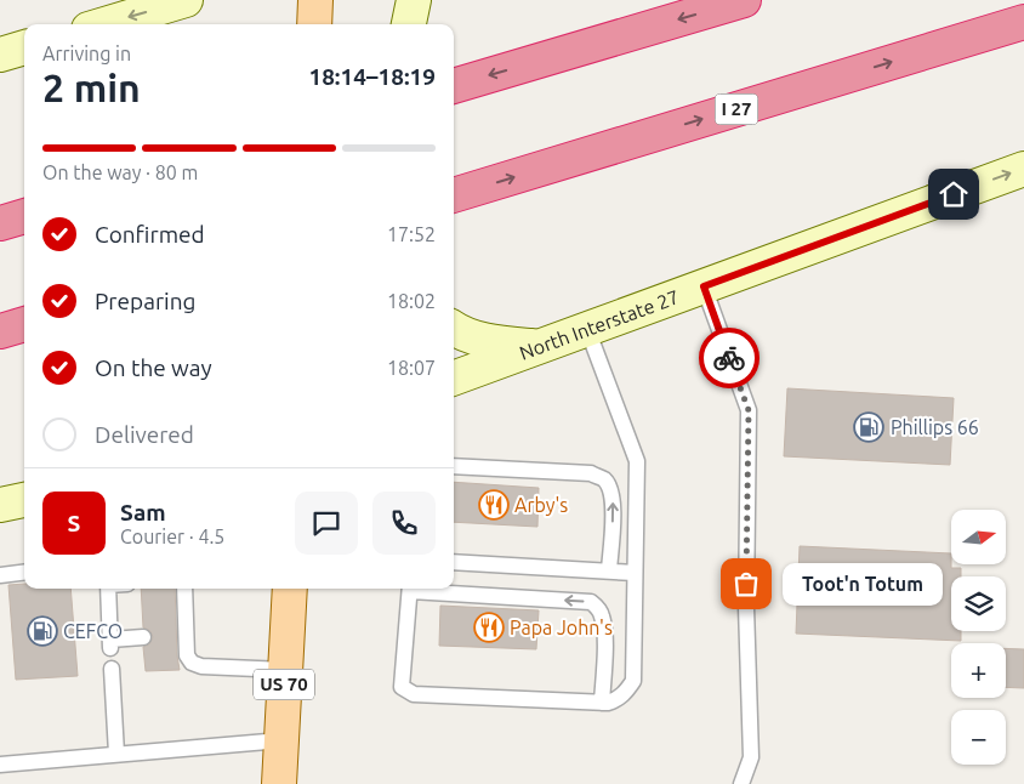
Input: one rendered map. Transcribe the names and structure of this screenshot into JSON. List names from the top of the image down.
{
  "streets": {
    "highway": ["I 27"],
    "main road": ["North Interstate 27", "US 70"]
  },
  "one_way": ["North Interstate 27"],
  "places": {
    "fuel station": ["Phillips 66", "CEFCO"],
    "restaurant": ["Arby's", "Papa John's"],
    "other": ["Toot'n Totum"]
  },
  "north": "right",
  "page": {
    "heading": ["2 min", "Arriving in", "18:14–18:19"],
    "panel": ["Sam", "Courier · 4.5"],
    "bar": "On the way · 80 m",
    "list": [
      ["Confirmed", "17:52"],
      ["Preparing", "18:02"],
      ["On the way", "18:07"],
      "Delivered"
    ],
    "round": "S",
    "map_buttons": ["+", "−"],
    "bubble": "Toot'n Totum"
  }
}
